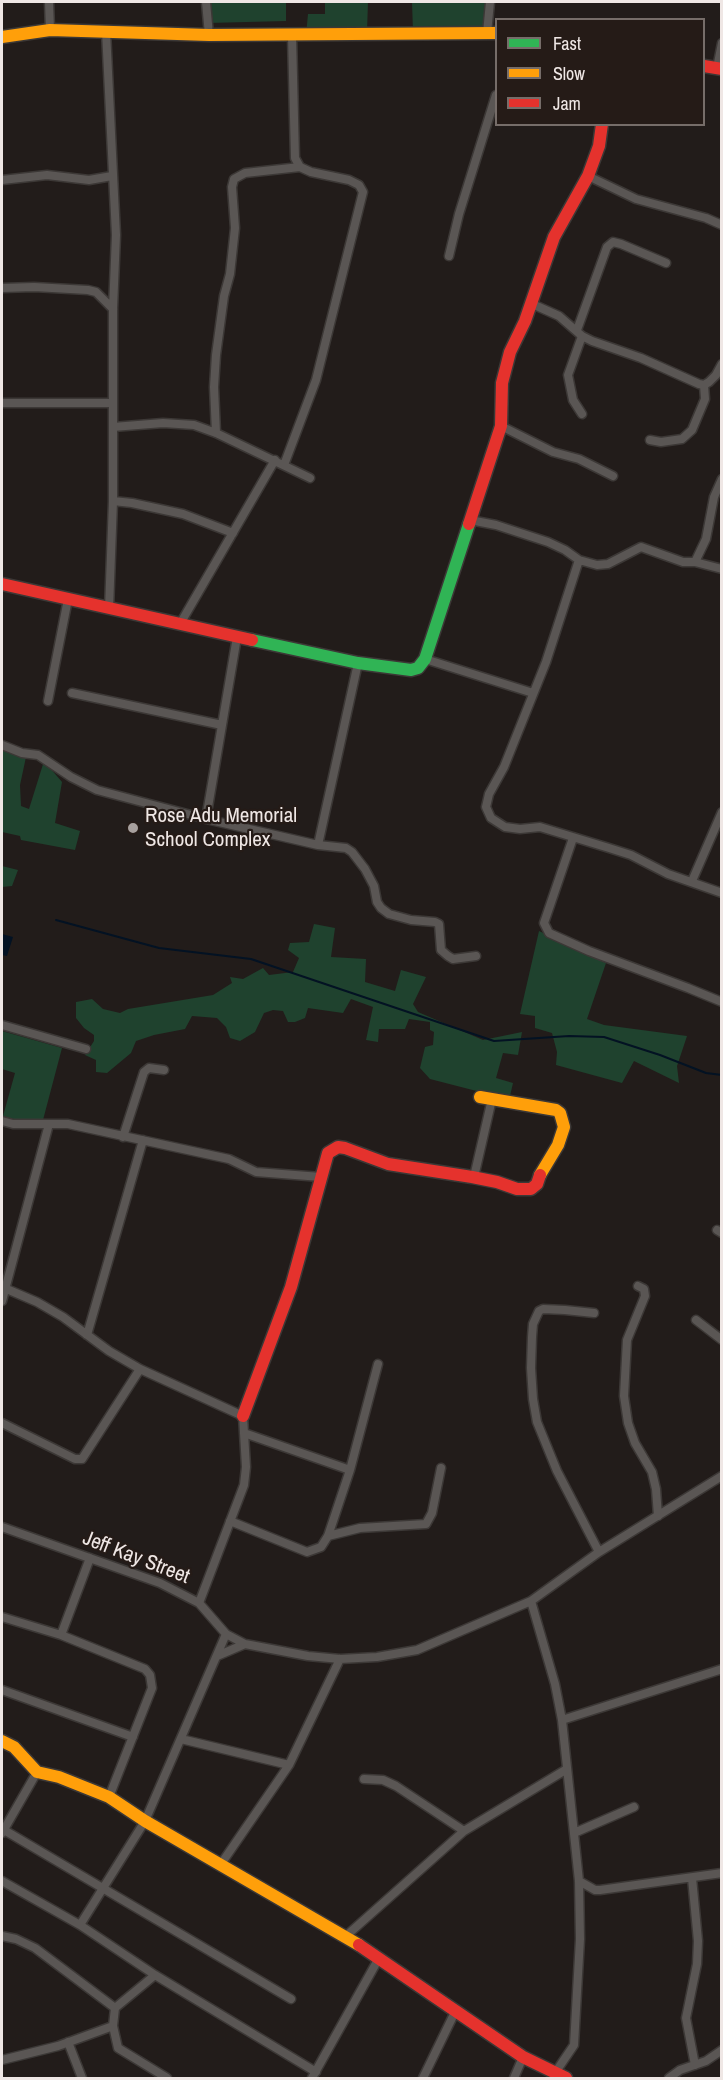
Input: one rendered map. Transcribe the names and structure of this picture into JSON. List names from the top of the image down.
{
  "streets": {
    "street": ["Jeff Kay Street"]
  },
  "places": ["Rose Adu Memorial School Complex"],
  "legend": ["Fast", "Slow", "Jam"]
}
